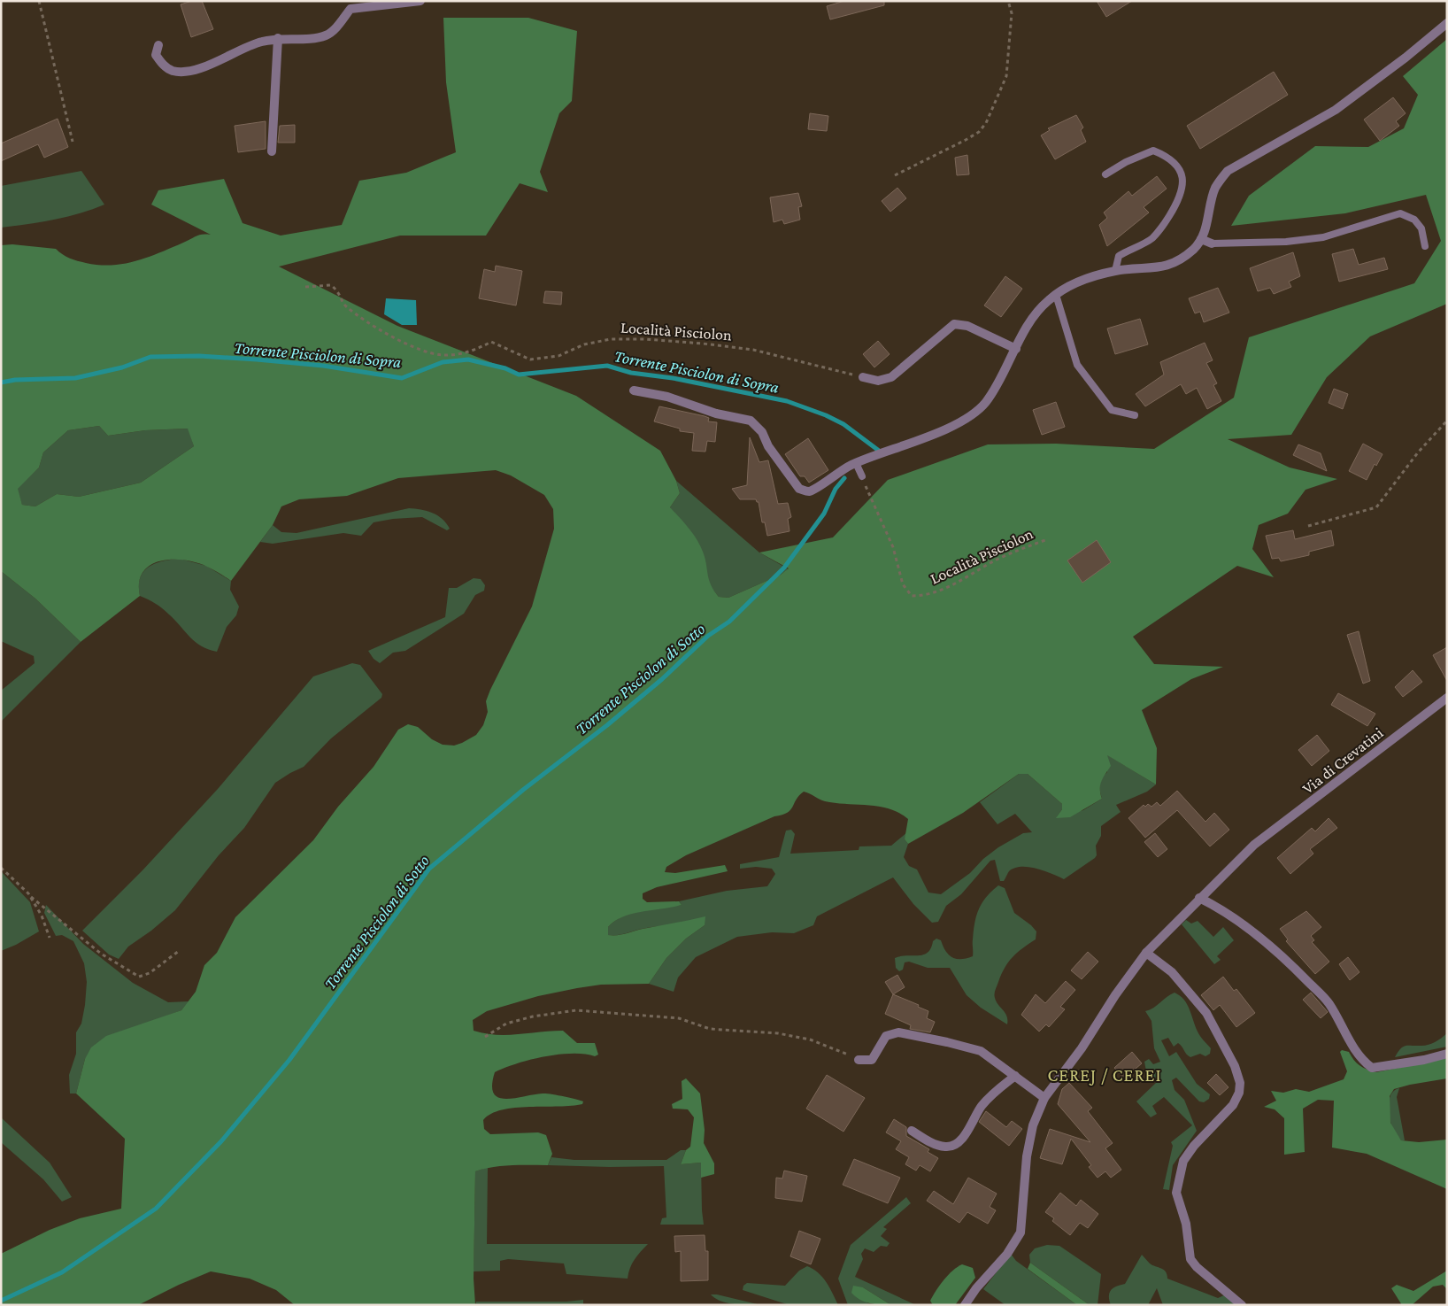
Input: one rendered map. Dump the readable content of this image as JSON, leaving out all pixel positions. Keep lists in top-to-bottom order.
{
  "streets": {
    "street": ["Via di Crevatini"],
    "path": ["Località Pisciolon"]
  },
  "districts": ["CEREJ / CEREI"],
  "water": ["Torrente Pisciolon di Sopra", "Torrente Pisciolon di Sotto"]
}
